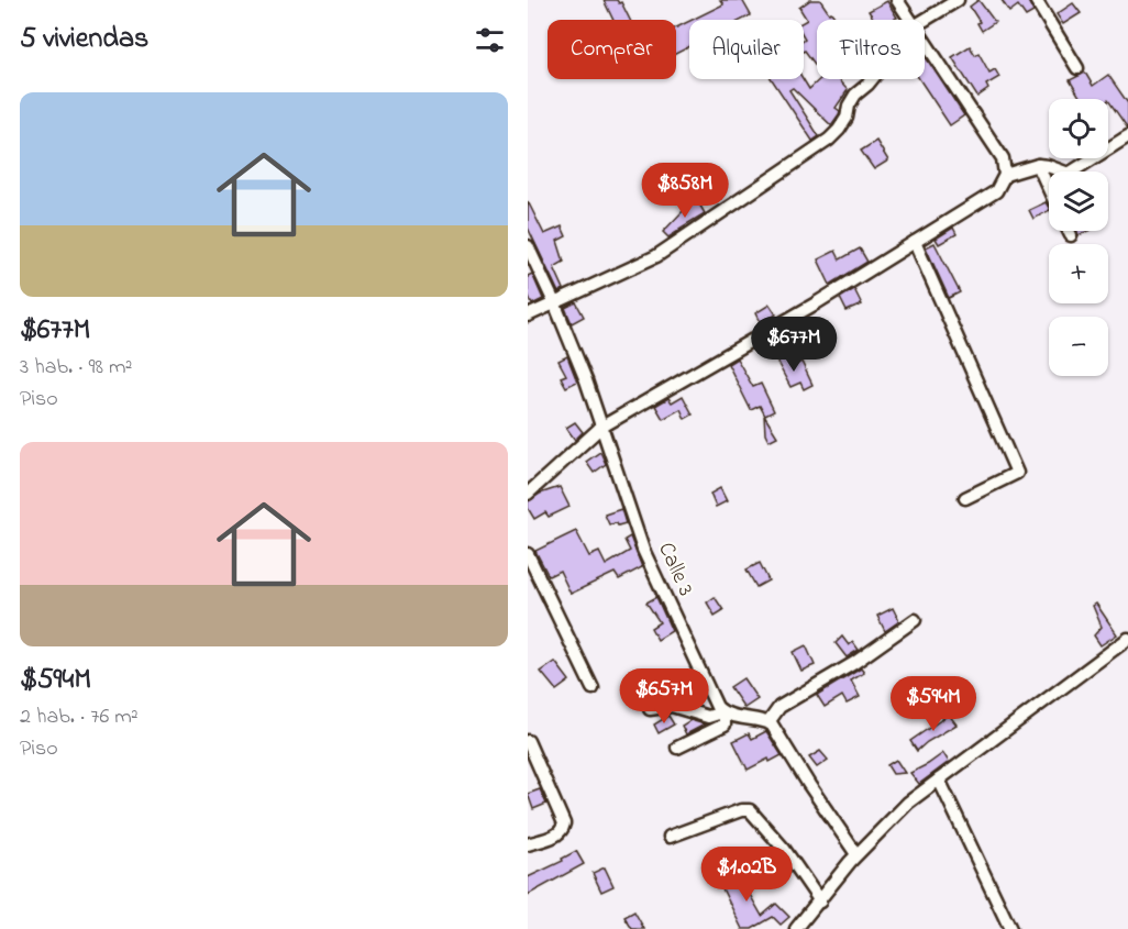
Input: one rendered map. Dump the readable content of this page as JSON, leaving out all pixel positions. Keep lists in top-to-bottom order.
{
  "streets": {
    "street": ["Calle 3"]
  },
  "page": {
    "heading": "5 viviendas",
    "chip": ["Comprar", "Alquilar", "Filtros"],
    "list": [
      {
        "name": "$677M",
        "note": "3 hab. · 98 m² · Piso"
      },
      {
        "name": "$594M",
        "note": "2 hab. · 76 m² · Piso"
      }
    ],
    "map_buttons": ["+", "−"],
    "price": [
      "$858M",
      "$677M",
      "$657M",
      "$594M",
      "$1.02B"
    ]
  }
}
